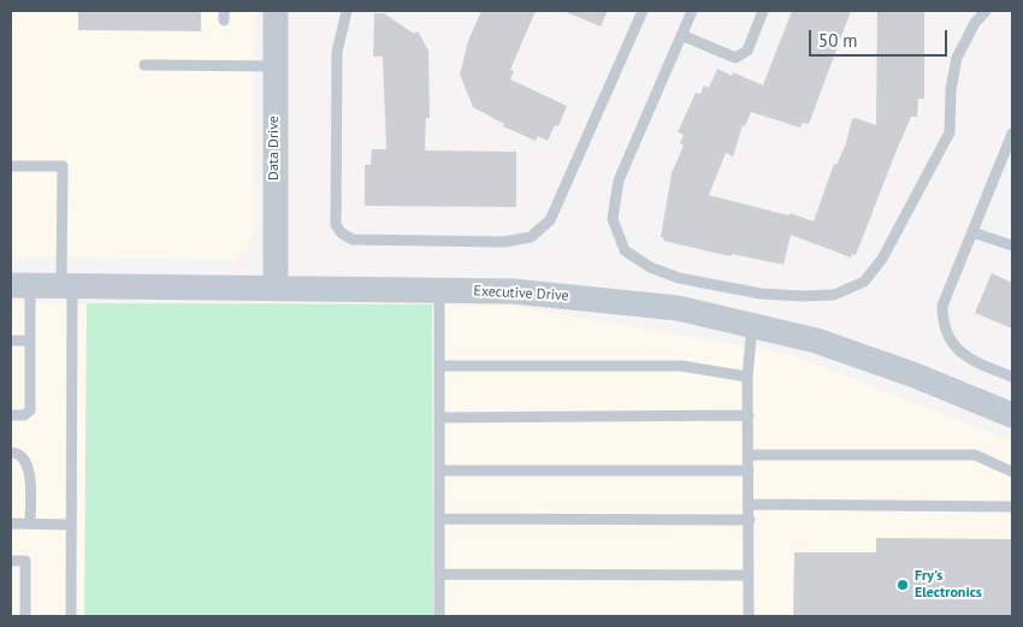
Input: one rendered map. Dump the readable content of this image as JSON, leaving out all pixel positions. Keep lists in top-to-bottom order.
{
  "streets": {
    "street": ["Data Drive", "Executive Drive"]
  },
  "crossings": [
    ["Data Drive", "Executive Drive"]
  ],
  "places": ["Fry's Electronics"],
  "scale_bar": "50 m"
}
